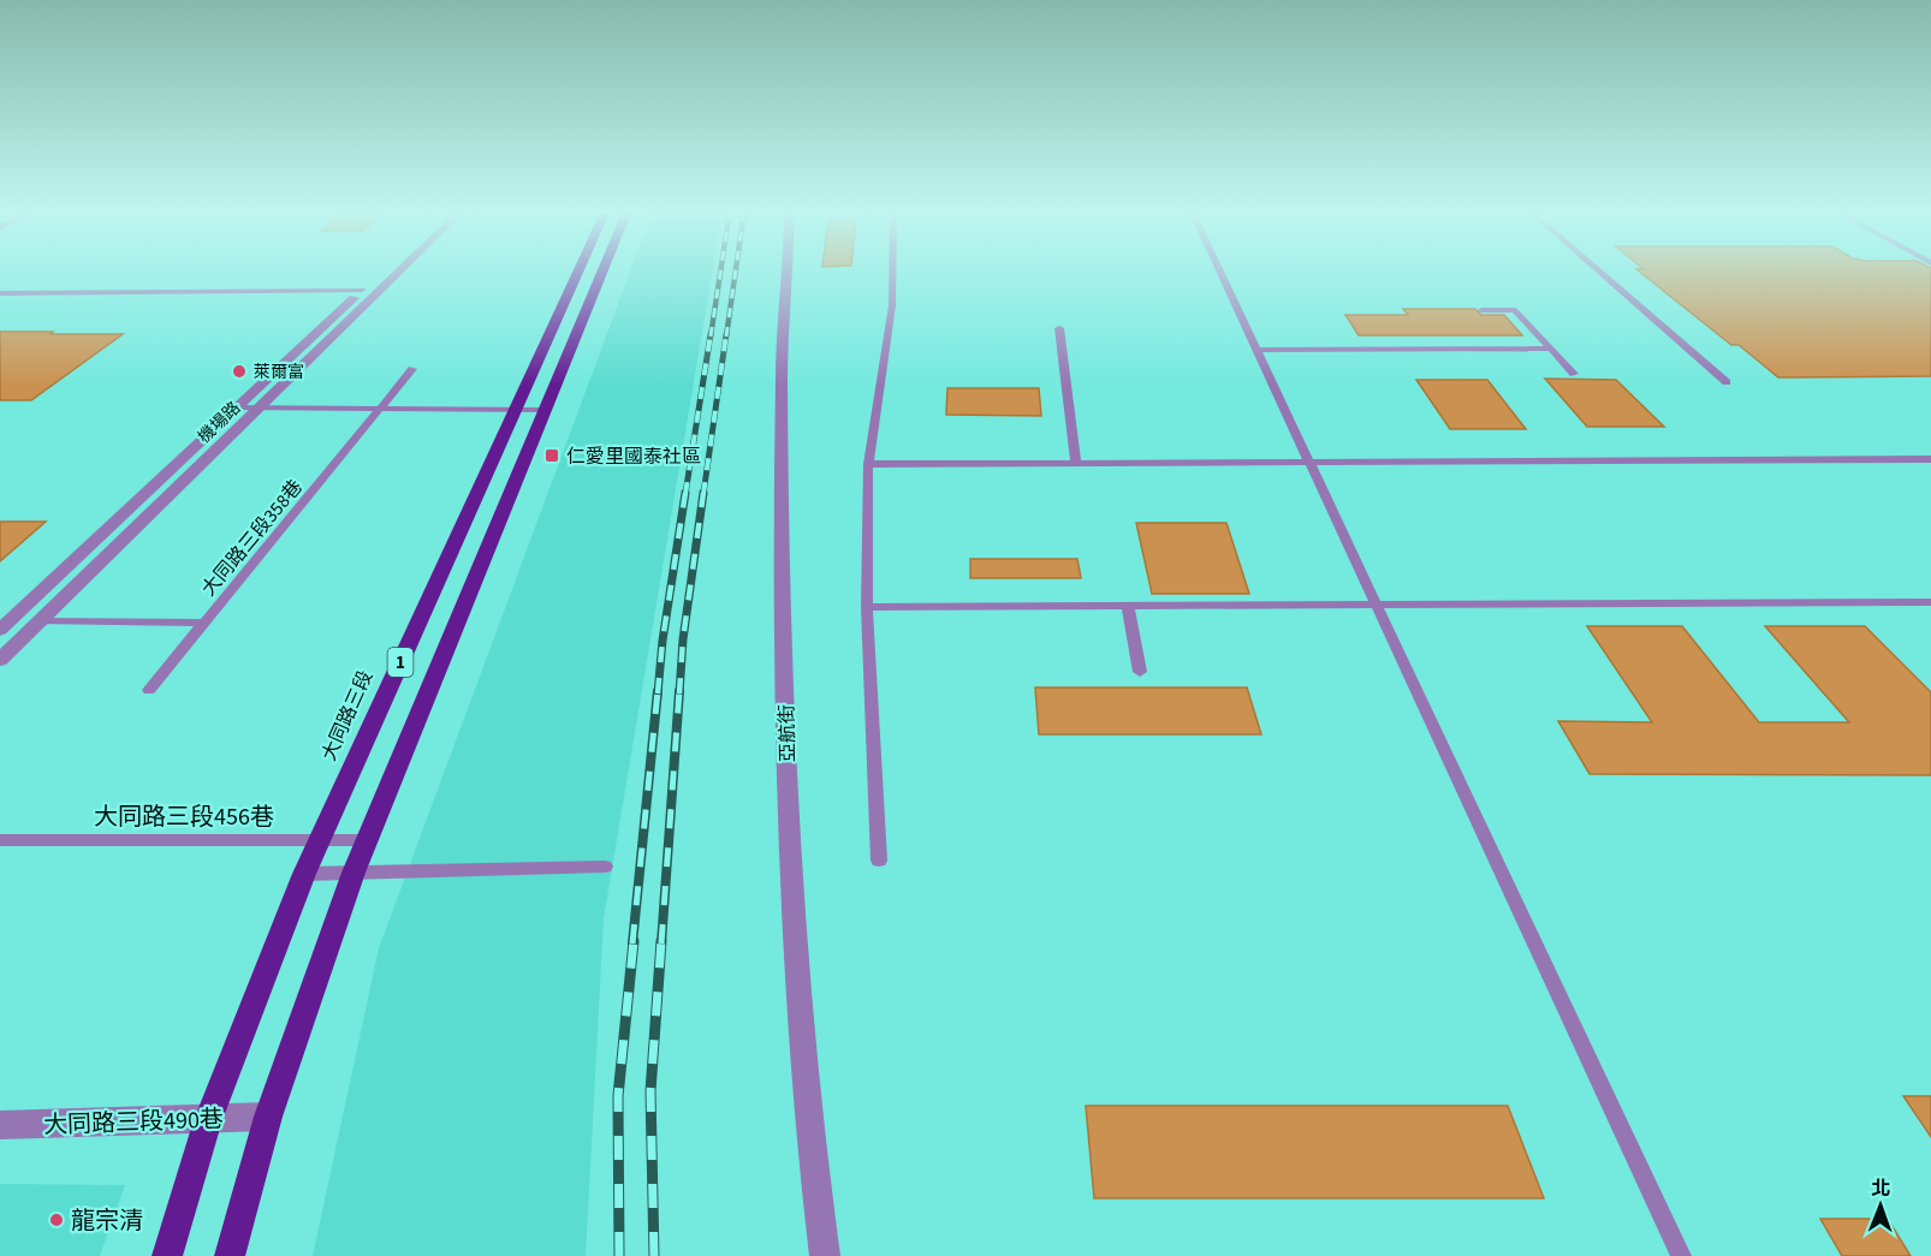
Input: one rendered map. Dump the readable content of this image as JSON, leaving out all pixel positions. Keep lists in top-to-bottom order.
{
  "streets": {
    "main road": ["1", "大同路三段"],
    "street": ["機場路", "亞航街", "大同路三段490巷"],
    "lane": ["大同路三段358巷", "大同路三段456巷"]
  },
  "crossings": [
    ["1", "大同路三段456巷"],
    ["1", "大同路三段490巷"],
    ["大同路三段", "大同路三段456巷"],
    ["大同路三段", "大同路三段490巷"]
  ],
  "places": {
    "other": ["萊爾富", "龍宗清"],
    "transit": ["仁愛里國泰社區"]
  },
  "north": "top"
}
